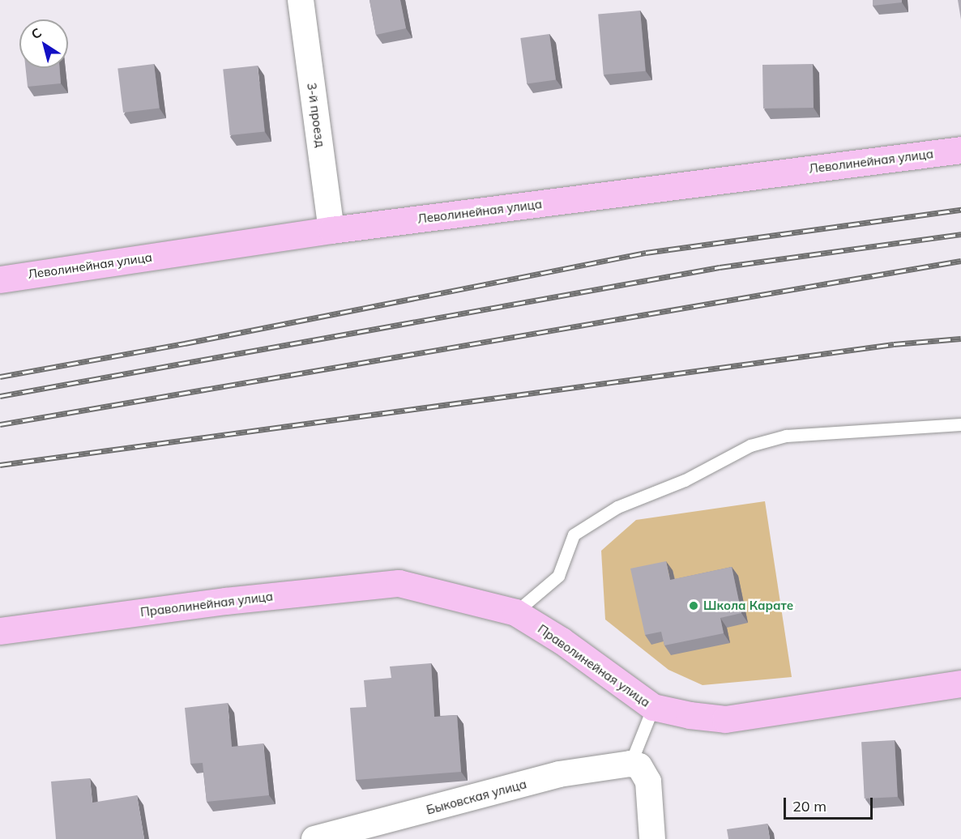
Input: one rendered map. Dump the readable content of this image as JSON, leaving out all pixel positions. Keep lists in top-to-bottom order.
{
  "streets": {
    "main road": ["Леволинейная улица", "Праволинейная улица"],
    "street": ["3-й проезд", "Быковская улица"]
  },
  "crossings": [
    ["3-й проезд", "Леволинейная улица"]
  ],
  "places": ["Школа Карате"],
  "scale_bar": "20 m",
  "north": "top left"
}
